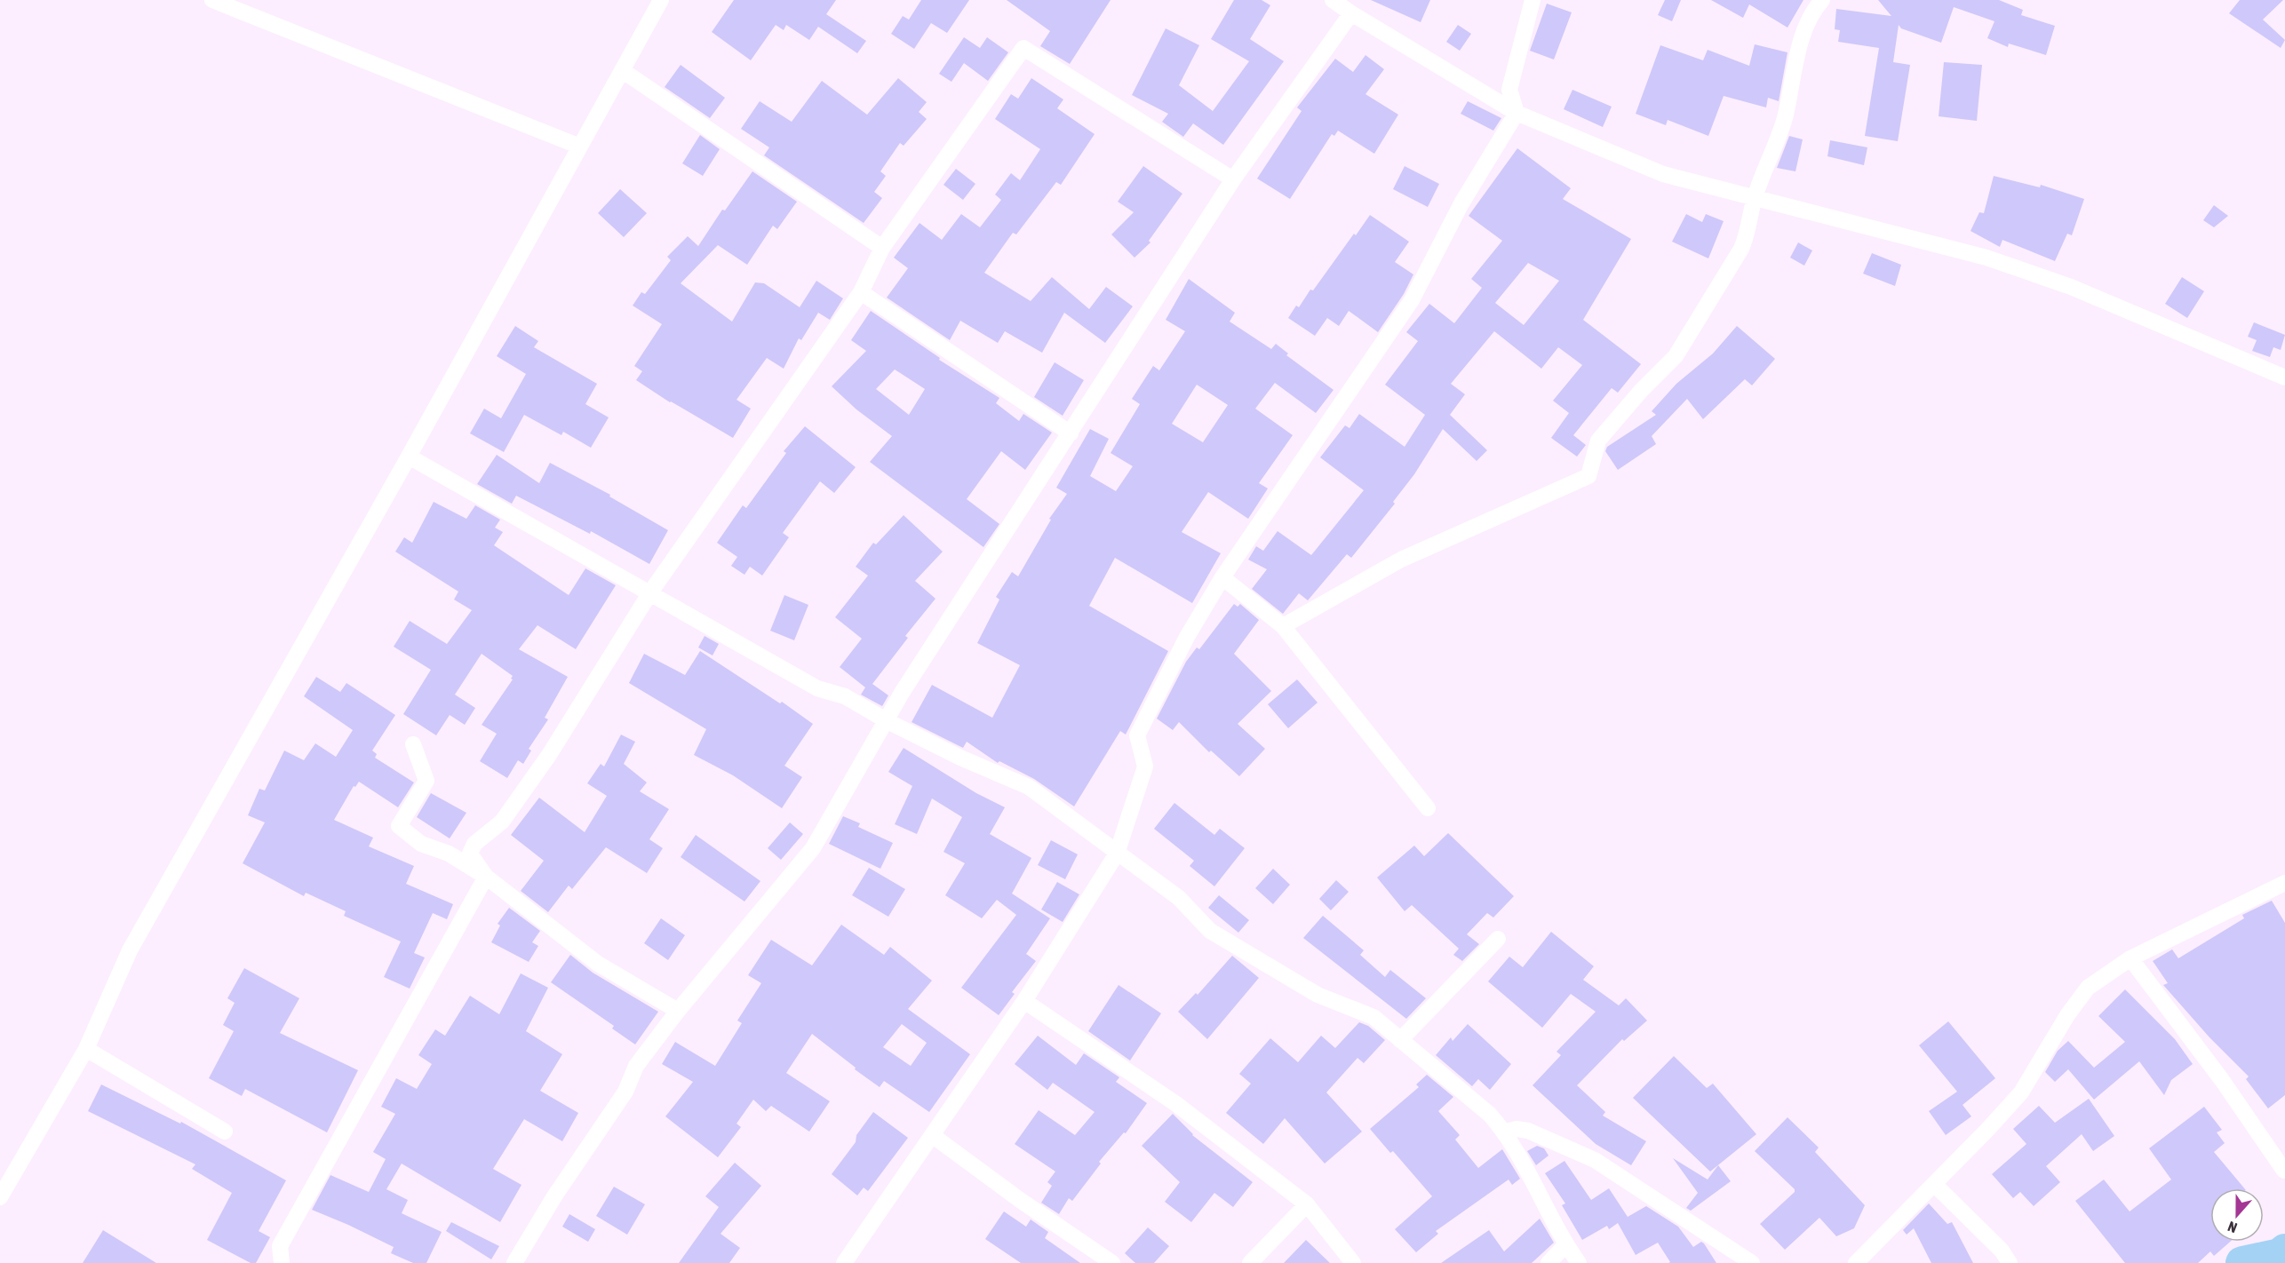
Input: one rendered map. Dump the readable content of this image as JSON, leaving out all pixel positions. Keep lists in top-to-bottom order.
{
  "north": "bottom"
}
